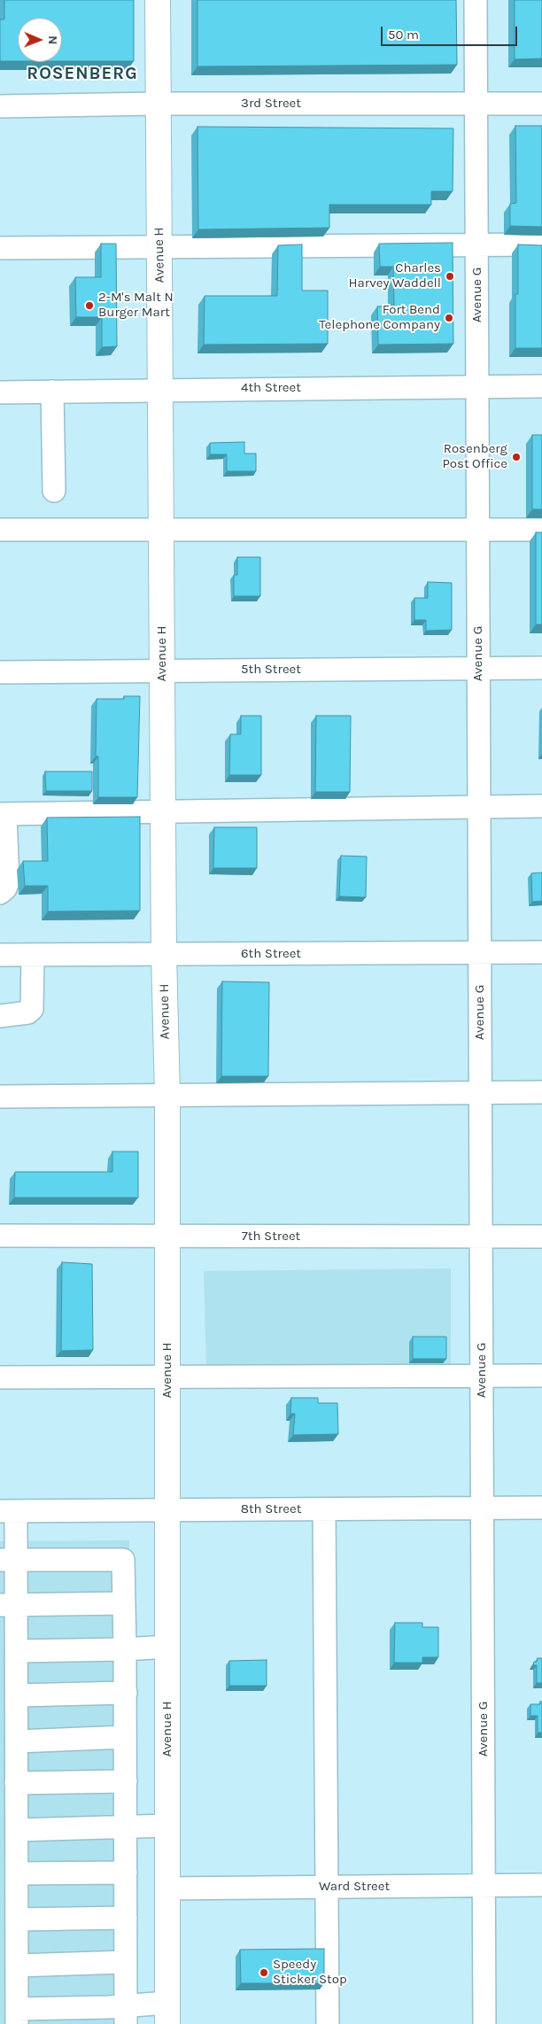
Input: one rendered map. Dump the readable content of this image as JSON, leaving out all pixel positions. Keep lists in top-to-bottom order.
{
  "streets": {
    "main road": ["Avenue H"],
    "street": [
      "3rd Street",
      "Avenue G",
      "4th Street",
      "5th Street",
      "6th Street",
      "7th Street",
      "8th Street",
      "Ward Street"
    ]
  },
  "crossings": [
    ["3rd Street", "Avenue H"],
    ["3rd Street", "Avenue G"],
    ["Avenue H", "4th Street"],
    ["Avenue H", "5th Street"],
    ["Avenue H", "6th Street"],
    ["Avenue H", "7th Street"],
    ["Avenue H", "8th Street"],
    ["Avenue H", "Ward Street"],
    ["Avenue G", "4th Street"],
    ["Avenue G", "5th Street"],
    ["Avenue G", "6th Street"],
    ["Avenue G", "7th Street"],
    ["Avenue G", "8th Street"],
    ["Avenue G", "Ward Street"]
  ],
  "districts": ["ROSENBERG"],
  "places": [
    "Charles Harvey Waddell",
    "2-M's Malt N Burger Mart",
    "Fort Bend Telephone Company",
    "Rosenberg Post Office",
    "Speedy Sticker Stop"
  ],
  "scale_bar": "50 m",
  "north": "right"
}
